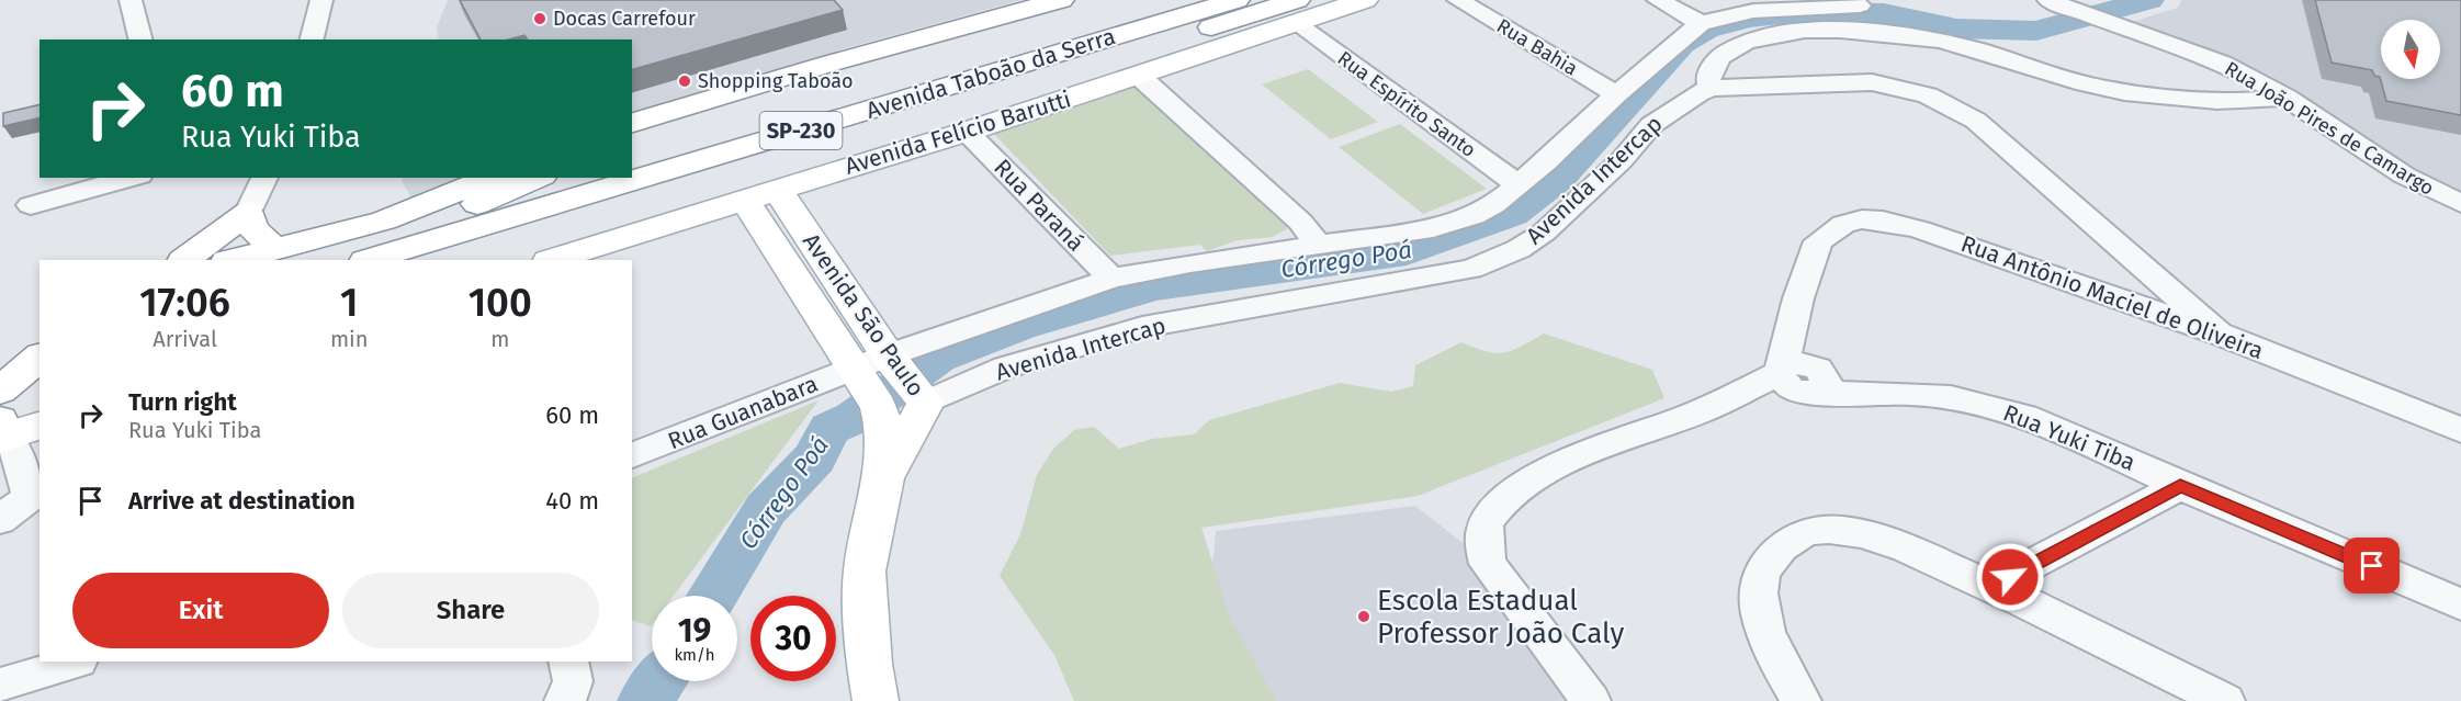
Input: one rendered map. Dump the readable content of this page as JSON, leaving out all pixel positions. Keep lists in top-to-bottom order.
{
  "streets": {
    "main road": [
      "Avenida Taboão da Serra",
      "SP-230",
      "Avenida Felício Barutti",
      "Avenida São Paulo"
    ],
    "street": [
      "Rua Bahia",
      "Rua Espírito Santo",
      "Rua João Pires de Camargo",
      "Avenida Intercap",
      "Rua Paraná",
      "Rua Antônio Maciel de Oliveira",
      "Rua Guanabara",
      "Rua Yuki Tiba"
    ]
  },
  "crossings": [
    ["Rua Bahia", "Avenida Intercap"],
    ["Avenida Taboão da Serra", "Rua Espírito Santo"],
    ["Avenida Taboão da Serra", "Avenida Felício Barutti"],
    ["Rua Espírito Santo", "Avenida Felício Barutti"],
    ["Rua Espírito Santo", "Avenida Intercap"],
    ["Avenida Felício Barutti", "Rua Paraná"],
    ["Avenida Intercap", "Rua Paraná"],
    ["Avenida Intercap", "Avenida São Paulo"],
    ["Avenida Intercap", "Rua Guanabara"],
    ["Rua Antônio Maciel de Oliveira", "Rua Yuki Tiba"],
    ["Avenida São Paulo", "Rua Guanabara"]
  ],
  "water": ["Córrego Poá"],
  "places": ["Docas Carrefour", "Shopping Taboão", "Escola Estadual Professor João Caly"],
  "north": "bottom",
  "page": {
    "turn": ["60 m", "Rua Yuki Tiba"],
    "eta": [
      "17:06",
      "Arrival",
      "1",
      "min",
      "100",
      "m"
    ],
    "list": [
      {
        "name": "Turn right",
        "note": "Rua Yuki Tiba",
        "value": "60 m"
      },
      {
        "name": "Arrive at destination",
        "value": "40 m"
      }
    ],
    "buttons": ["Exit", "Share"],
    "speed": "19 km/h",
    "limit": "30"
  }
}
